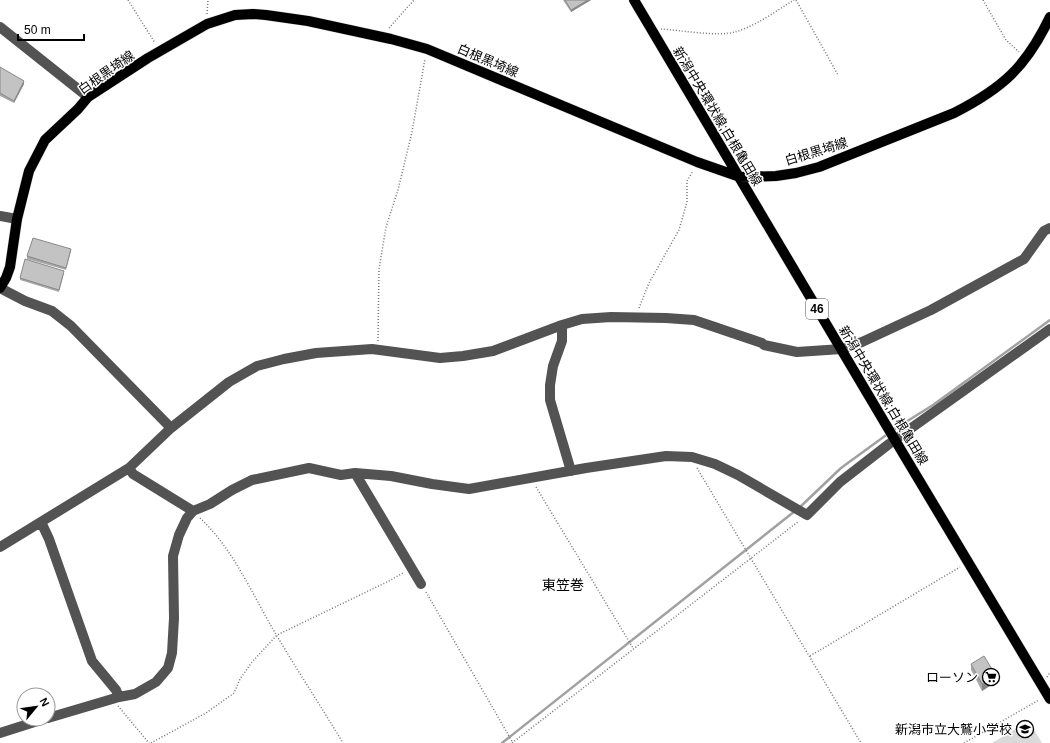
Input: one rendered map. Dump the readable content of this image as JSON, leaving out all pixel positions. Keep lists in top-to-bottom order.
{
  "streets": {
    "main road": ["白根黒埼線", "新潟中央環状線;白根亀田線", "46"]
  },
  "crossings": [
    ["白根黒埼線", "新潟中央環状線;白根亀田線"]
  ],
  "districts": ["東笠巻"],
  "places": {
    "supermarket": ["ローソン"],
    "school or university": ["新潟市立大鷲小学校"]
  },
  "scale_bar": "50 m",
  "north": "top right"
}
